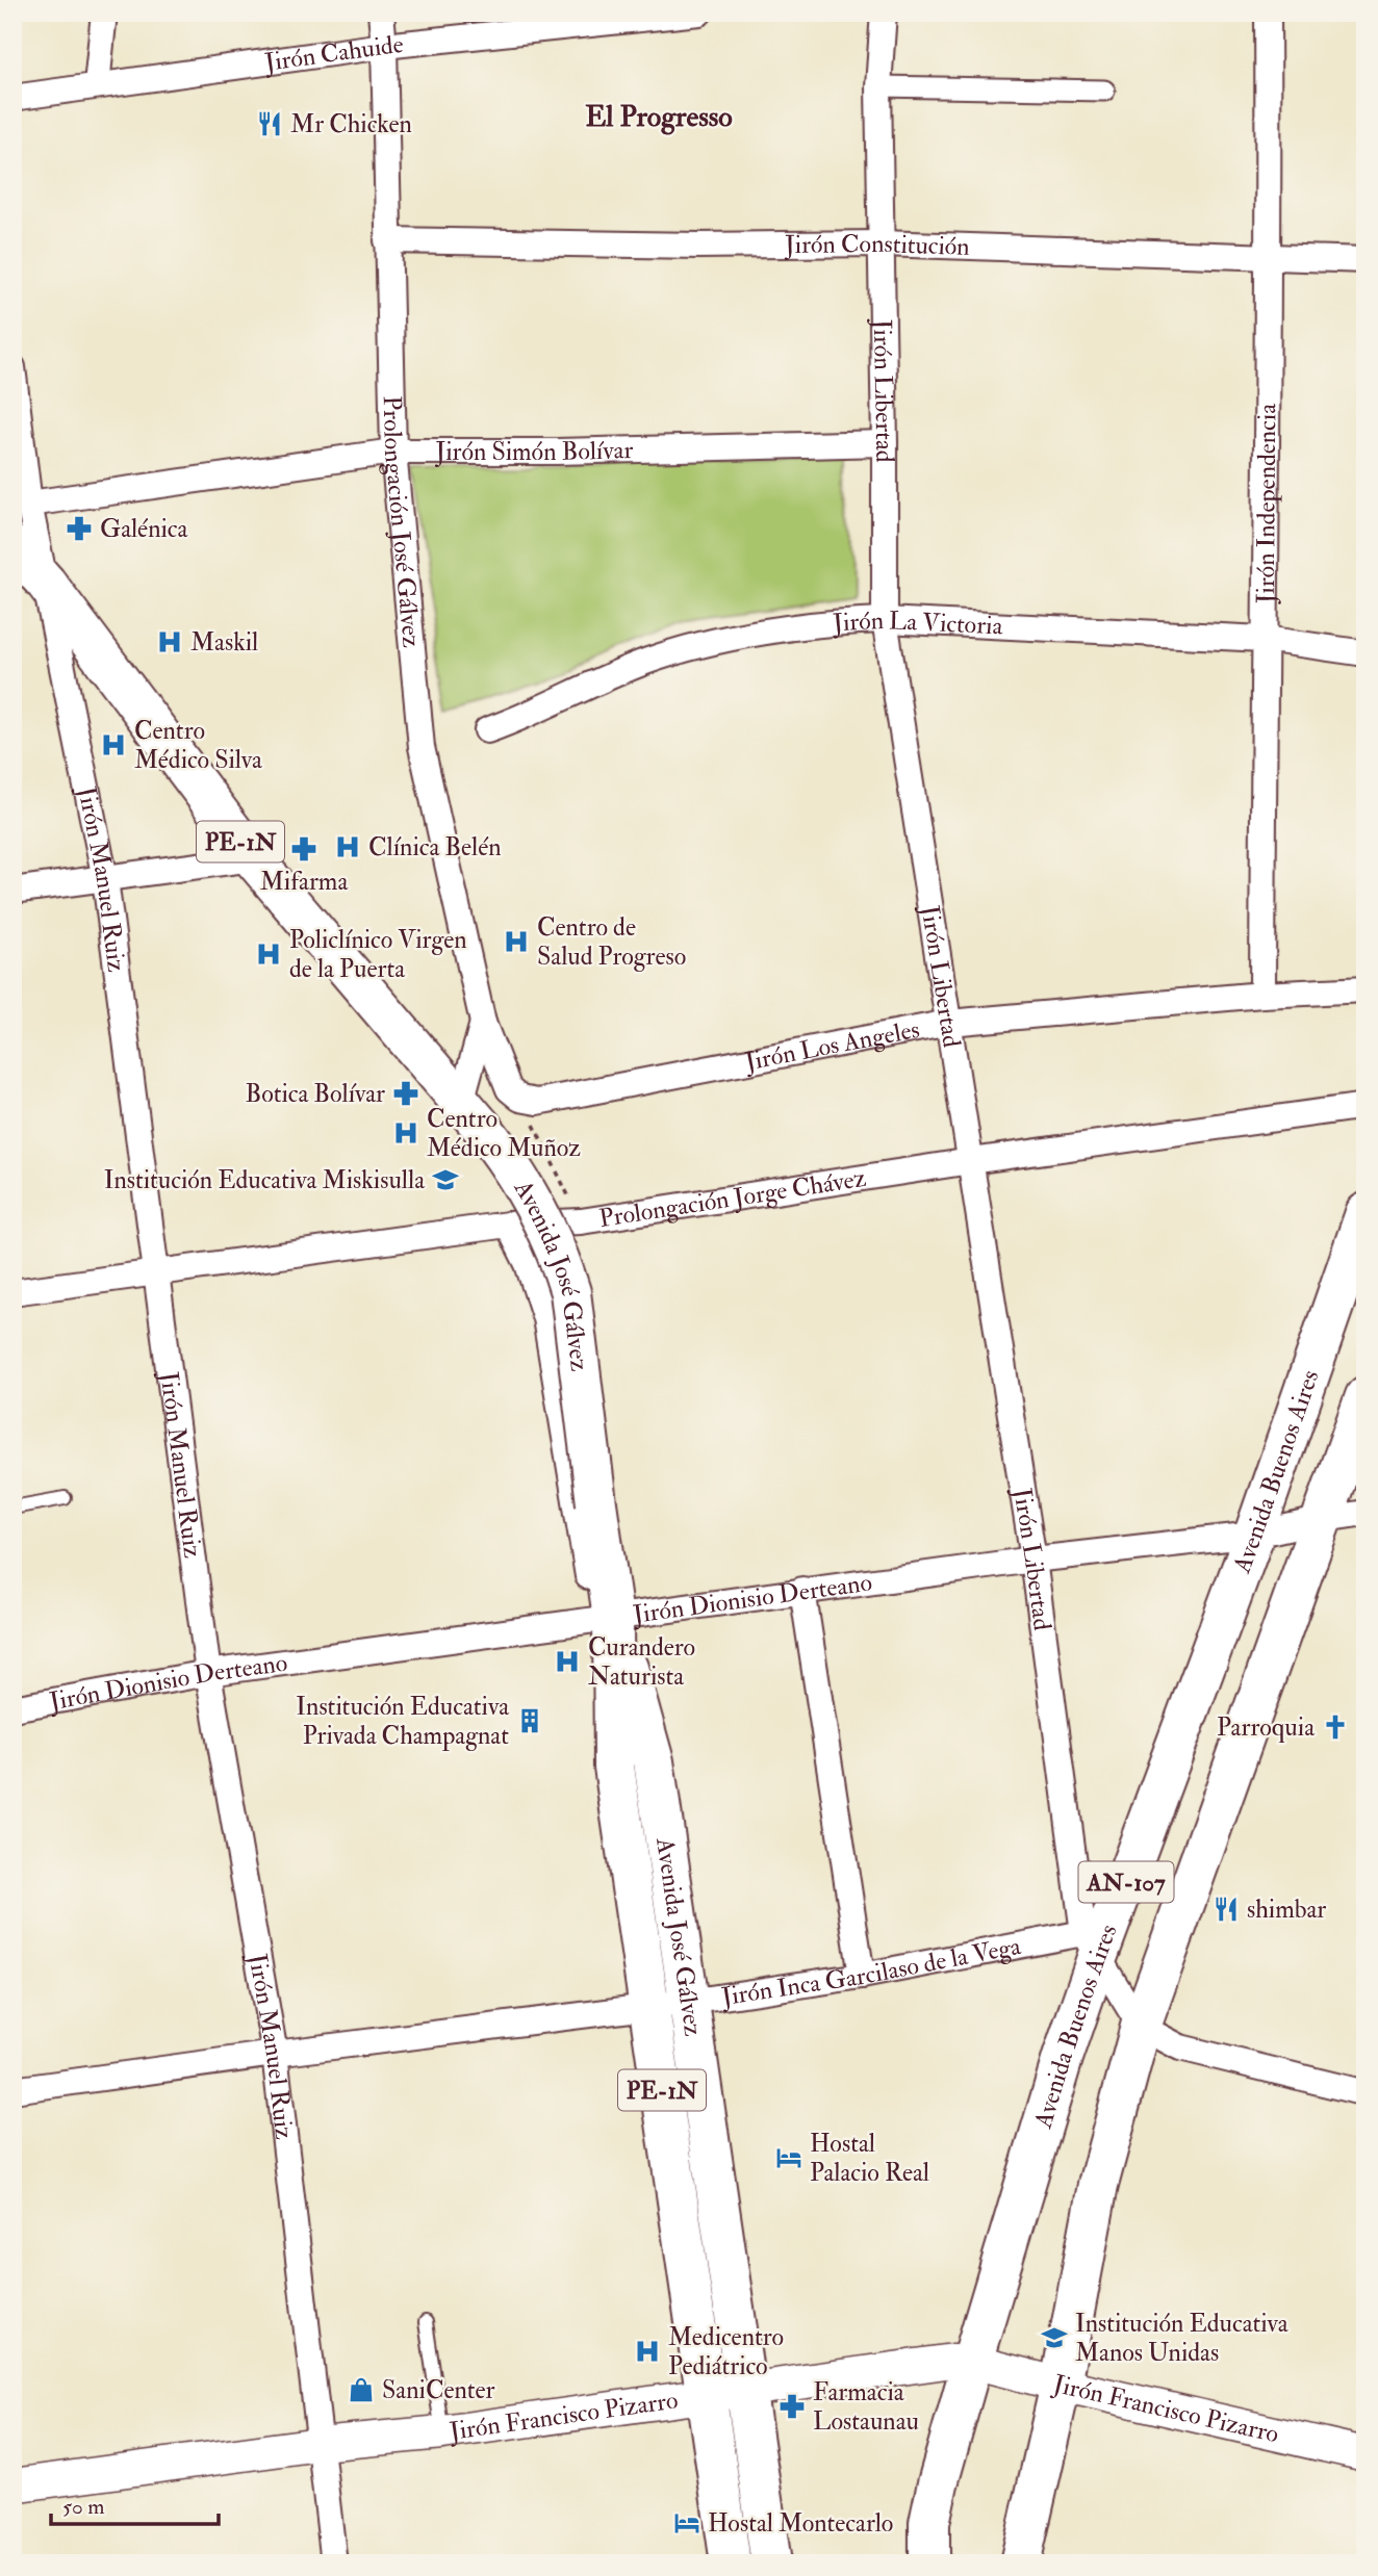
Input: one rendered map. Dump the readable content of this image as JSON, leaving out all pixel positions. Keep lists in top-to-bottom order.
{
  "streets": {
    "main road": [
      "PE-1N",
      "Avenida José Gálvez",
      "Avenida Buenos Aires",
      "AN-107"
    ],
    "street": [
      "Jirón Cahuide",
      "Jirón Constitución",
      "Jirón Libertad",
      "Jirón Simón Bolívar",
      "Jirón Independencia",
      "Prolongación José Gálvez",
      "Jirón La Victoria",
      "Jirón Manuel Ruiz",
      "Jirón Los Angeles",
      "Prolongación Jorge Chávez",
      "Jirón Dionisio Derteano",
      "Jirón Inca Garcilaso de la Vega",
      "Jirón Francisco Pizarro"
    ]
  },
  "crossings": [
    ["Jirón Cahuide", "Prolongación José Gálvez"],
    ["Jirón Constitución", "Jirón Libertad"],
    ["Jirón Constitución", "Jirón Independencia"],
    ["Jirón Constitución", "Prolongación José Gálvez"],
    ["Jirón Libertad", "Jirón Simón Bolívar"],
    ["Jirón Libertad", "Jirón La Victoria"],
    ["Jirón Libertad", "Jirón Los Angeles"],
    ["Jirón Libertad", "Prolongación Jorge Chávez"],
    ["Jirón Libertad", "Avenida Buenos Aires"],
    ["Jirón Libertad", "Jirón Dionisio Derteano"],
    ["Jirón Libertad", "Jirón Inca Garcilaso de la Vega"],
    ["Jirón Simón Bolívar", "Prolongación José Gálvez"],
    ["Jirón Simón Bolívar", "Jirón Manuel Ruiz"],
    ["Jirón Independencia", "Jirón La Victoria"],
    ["Jirón Independencia", "Jirón Los Angeles"],
    ["Prolongación José Gálvez", "Jirón Los Angeles"],
    ["Prolongación José Gálvez", "Avenida José Gálvez"],
    ["Jirón Manuel Ruiz", "Prolongación Jorge Chávez"],
    ["Jirón Manuel Ruiz", "Avenida José Gálvez"],
    ["Jirón Manuel Ruiz", "Jirón Dionisio Derteano"],
    ["Jirón Manuel Ruiz", "Jirón Inca Garcilaso de la Vega"],
    ["Jirón Manuel Ruiz", "Jirón Francisco Pizarro"],
    ["Avenida José Gálvez", "Jirón Dionisio Derteano"],
    ["Avenida José Gálvez", "Jirón Inca Garcilaso de la Vega"],
    ["Avenida José Gálvez", "Jirón Francisco Pizarro"],
    ["Avenida Buenos Aires", "Jirón Dionisio Derteano"],
    ["Avenida Buenos Aires", "Jirón Inca Garcilaso de la Vega"],
    ["Avenida Buenos Aires", "Jirón Francisco Pizarro"],
    ["Jirón Dionisio Derteano", "AN-107"],
    ["AN-107", "Jirón Francisco Pizarro"]
  ],
  "districts": ["El Progresso"],
  "places": {
    "restaurant": ["Mr Chicken", "shimbar"],
    "pharmacy": [
      "Galénica",
      "Mifarma",
      "Botica Bolívar",
      "Farmacia Lostaunau"
    ],
    "hospital": [
      "Maskil",
      "Centro Médico Silva",
      "Clínica Belén",
      "Centro de Salud Progreso",
      "Policlínico Virgen de la Puerta",
      "Centro Médico Muñoz",
      "Curandero Naturista",
      "Medicentro Pediátrico"
    ],
    "school or university": ["Institución Educativa Miskisulla", "Institución Educativa Manos Unidas"],
    "building": ["Institución Educativa Privada Champagnat"],
    "church": ["Parroquia"],
    "hotel": ["Hostal Palacio Real", "Hostal Montecarlo"],
    "shop": ["SaniCenter"]
  },
  "scale_bar": "50 m"
}
